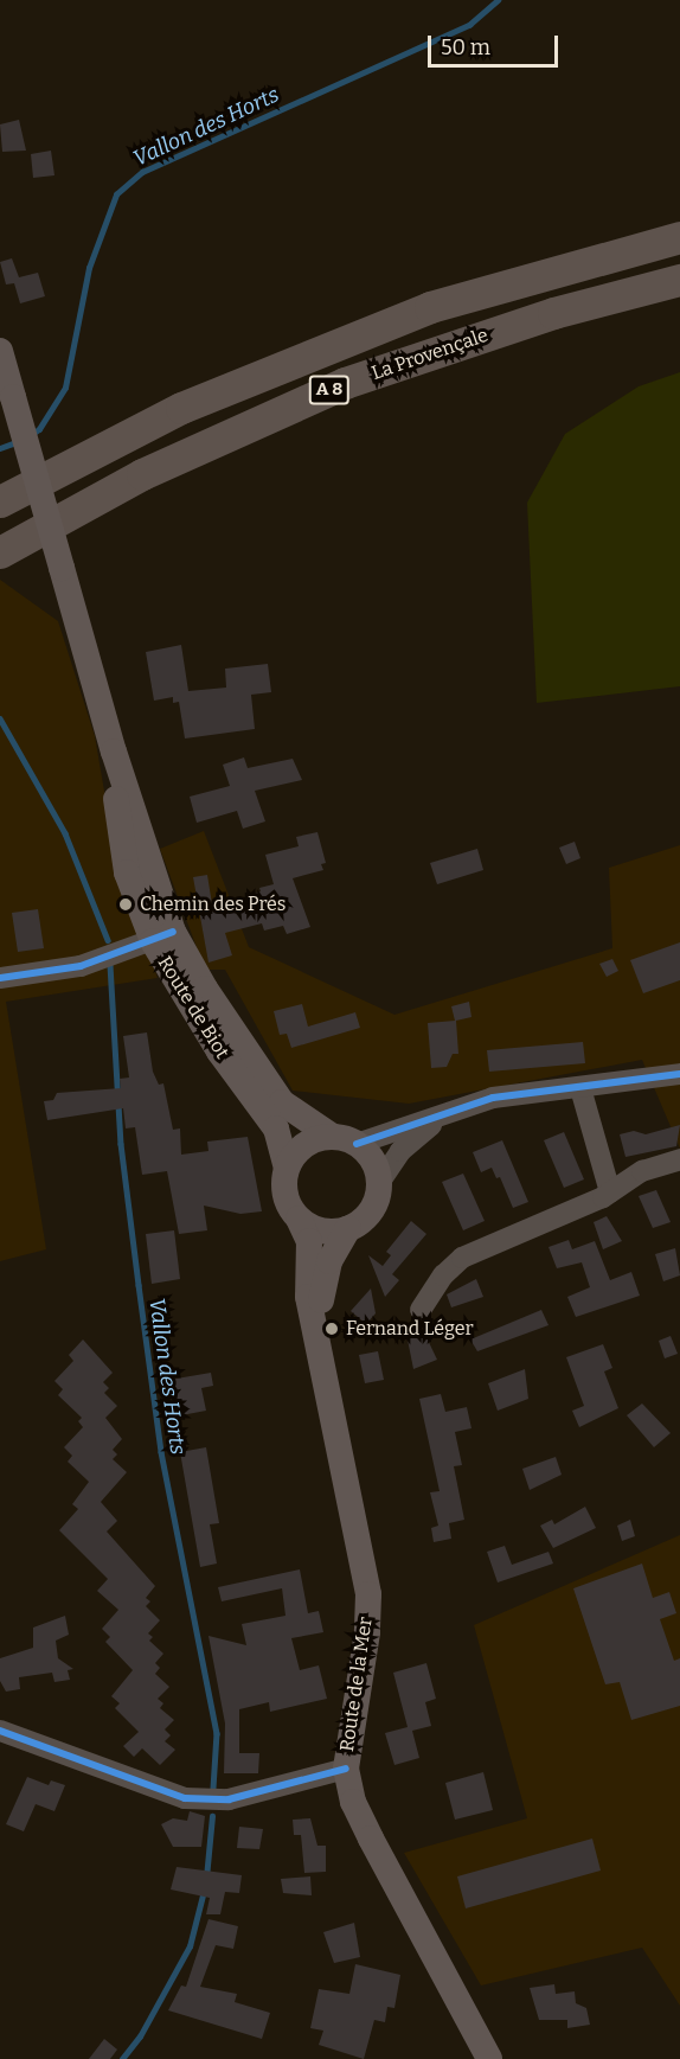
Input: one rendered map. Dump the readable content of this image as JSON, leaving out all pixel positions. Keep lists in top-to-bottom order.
{
  "streets": {
    "highway": ["La Provençale", "A 8"],
    "main road": ["Route de Biot", "Route de la Mer"]
  },
  "crossings": [
    ["Route de Biot", "Route de la Mer"]
  ],
  "water": ["Vallon des Horts"],
  "places": ["Chemin des Prés", "Fernand Léger"],
  "scale_bar": "50 m"
}
